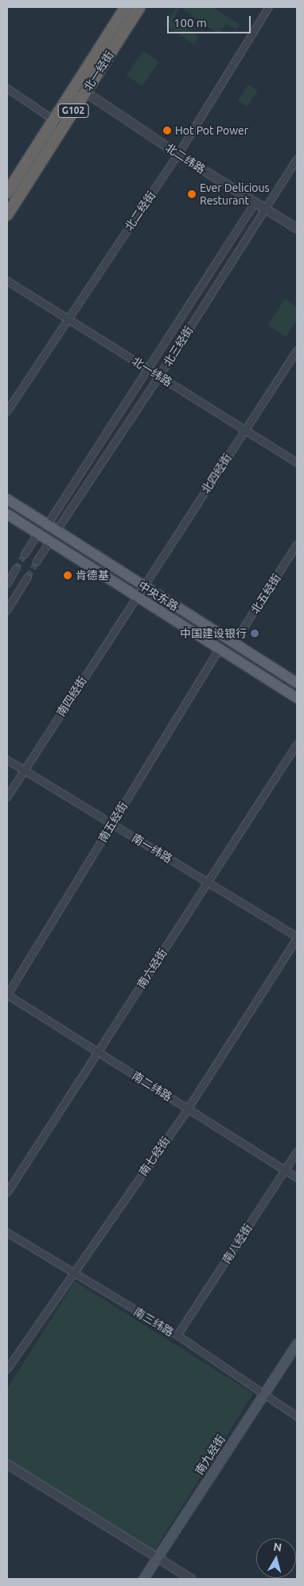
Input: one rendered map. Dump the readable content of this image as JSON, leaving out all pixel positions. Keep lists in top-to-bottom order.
{
  "streets": {
    "highway": ["北一经街", "G102"],
    "main road": ["中央东路", "南九经街"],
    "street": [
      "北二纬路",
      "北二经街",
      "北三经街",
      "北一纬路",
      "北四经街",
      "北五经街",
      "南四经街",
      "南五经街",
      "南一纬路",
      "南六经街",
      "南二纬路",
      "南七经街",
      "南八经街",
      "南三纬路"
    ]
  },
  "crossings": [
    ["北一经街", "北二纬路"],
    ["北二纬路", "北二经街"],
    ["北二纬路", "北三经街"],
    ["北二经街", "北一纬路"],
    ["北三经街", "北一纬路"],
    ["北三经街", "中央东路"],
    ["北一纬路", "北四经街"],
    ["北四经街", "中央东路"],
    ["北四经街", "南四经街"],
    ["北五经街", "中央东路"],
    ["中央东路", "南四经街"],
    ["中央东路", "南五经街"],
    ["南四经街", "南一纬路"],
    ["南五经街", "南一纬路"],
    ["南五经街", "南二纬路"],
    ["南一纬路", "南六经街"],
    ["南一纬路", "南七经街"],
    ["南六经街", "南二纬路"],
    ["南二纬路", "南七经街"],
    ["南二纬路", "南八经街"],
    ["南七经街", "南三纬路"],
    ["南八经街", "南三纬路"],
    ["南三纬路", "南九经街"]
  ],
  "places": [
    "Hot Pot Power",
    "Ever Delicious Resturant",
    "肯德基",
    "中国建设银行"
  ],
  "scale_bar": "100 m",
  "north": "top"
}
